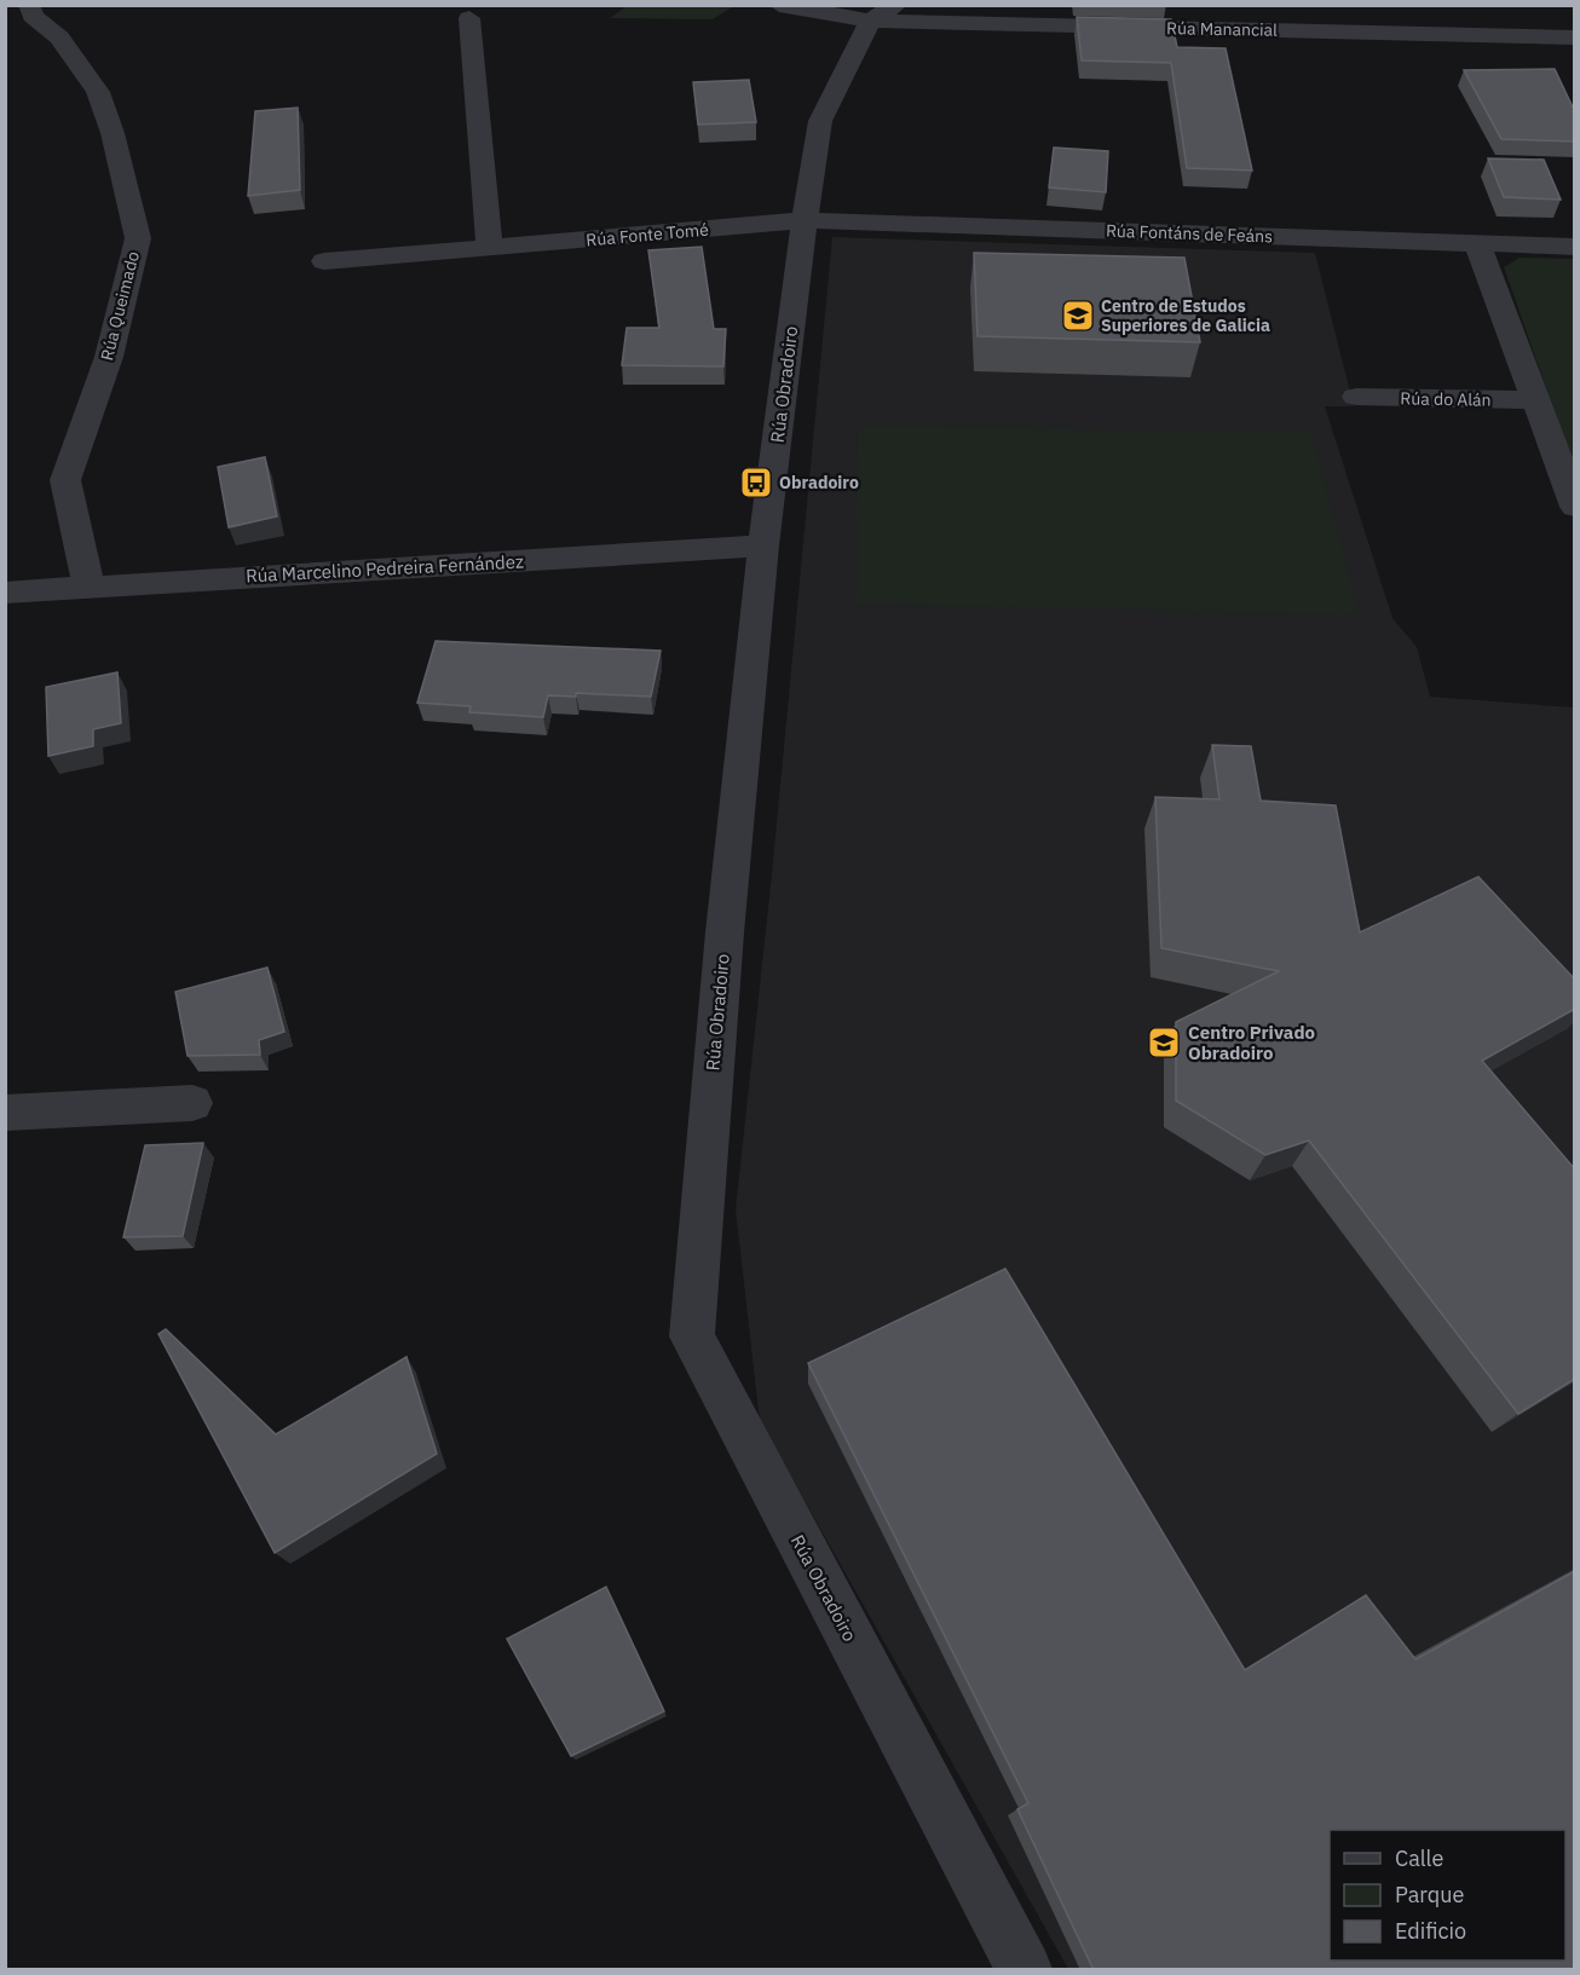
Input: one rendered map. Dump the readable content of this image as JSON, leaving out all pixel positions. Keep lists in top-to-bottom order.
{
  "streets": {
    "street": [
      "Rúa Manancial",
      "Rúa Fontáns de Feáns",
      "Rúa Fonte Tomé",
      "Rúa Queimado",
      "Rúa Obradoiro",
      "Rúa do Alán",
      "Rúa Marcelino Pedreira Fernández"
    ]
  },
  "crossings": [
    ["Rúa Manancial", "Rúa Obradoiro"],
    ["Rúa Fontáns de Feáns", "Rúa Fonte Tomé"],
    ["Rúa Fontáns de Feáns", "Rúa Obradoiro"],
    ["Rúa Fonte Tomé", "Rúa Obradoiro"],
    ["Rúa Queimado", "Rúa Marcelino Pedreira Fernández"],
    ["Rúa Obradoiro", "Rúa Marcelino Pedreira Fernández"]
  ],
  "places": {
    "school or university": ["Centro de Estudos Superiores de Galicia", "Centro Privado Obradoiro"],
    "bus stop": ["Obradoiro"]
  },
  "legend": ["Calle", "Parque", "Edificio"]
}
